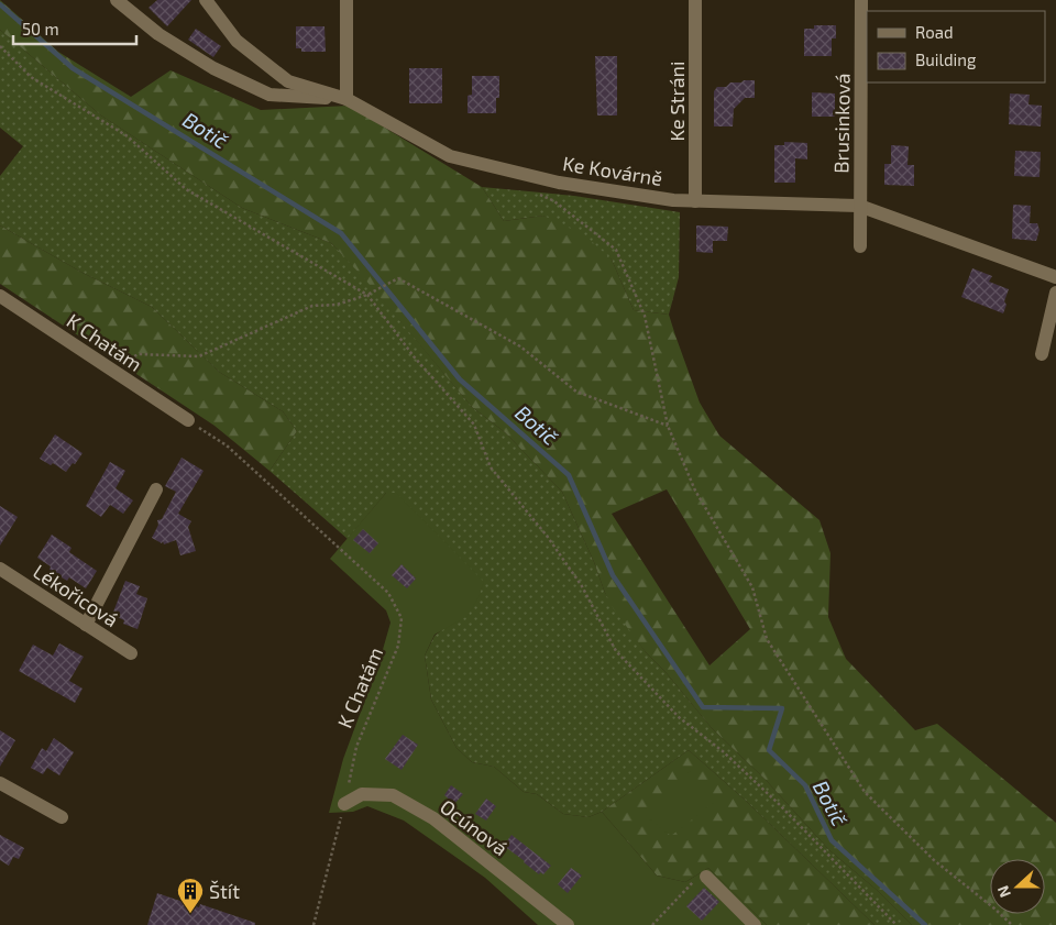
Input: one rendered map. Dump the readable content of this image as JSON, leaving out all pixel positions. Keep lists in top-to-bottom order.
{
  "streets": {
    "street": [
      "Ke Stráni",
      "Brusinková",
      "Ke Kovárně",
      "K Chatám",
      "Lékořicová",
      "Ocúnová"
    ]
  },
  "crossings": [
    ["Ke Stráni", "Ke Kovárně"],
    ["Brusinková", "Ke Kovárně"],
    ["K Chatám", "Ocúnová"]
  ],
  "water": ["Botič"],
  "places": {
    "building": ["Štít"]
  },
  "legend": ["Road", "Building"],
  "scale_bar": "50 m",
  "north": "left"
}
